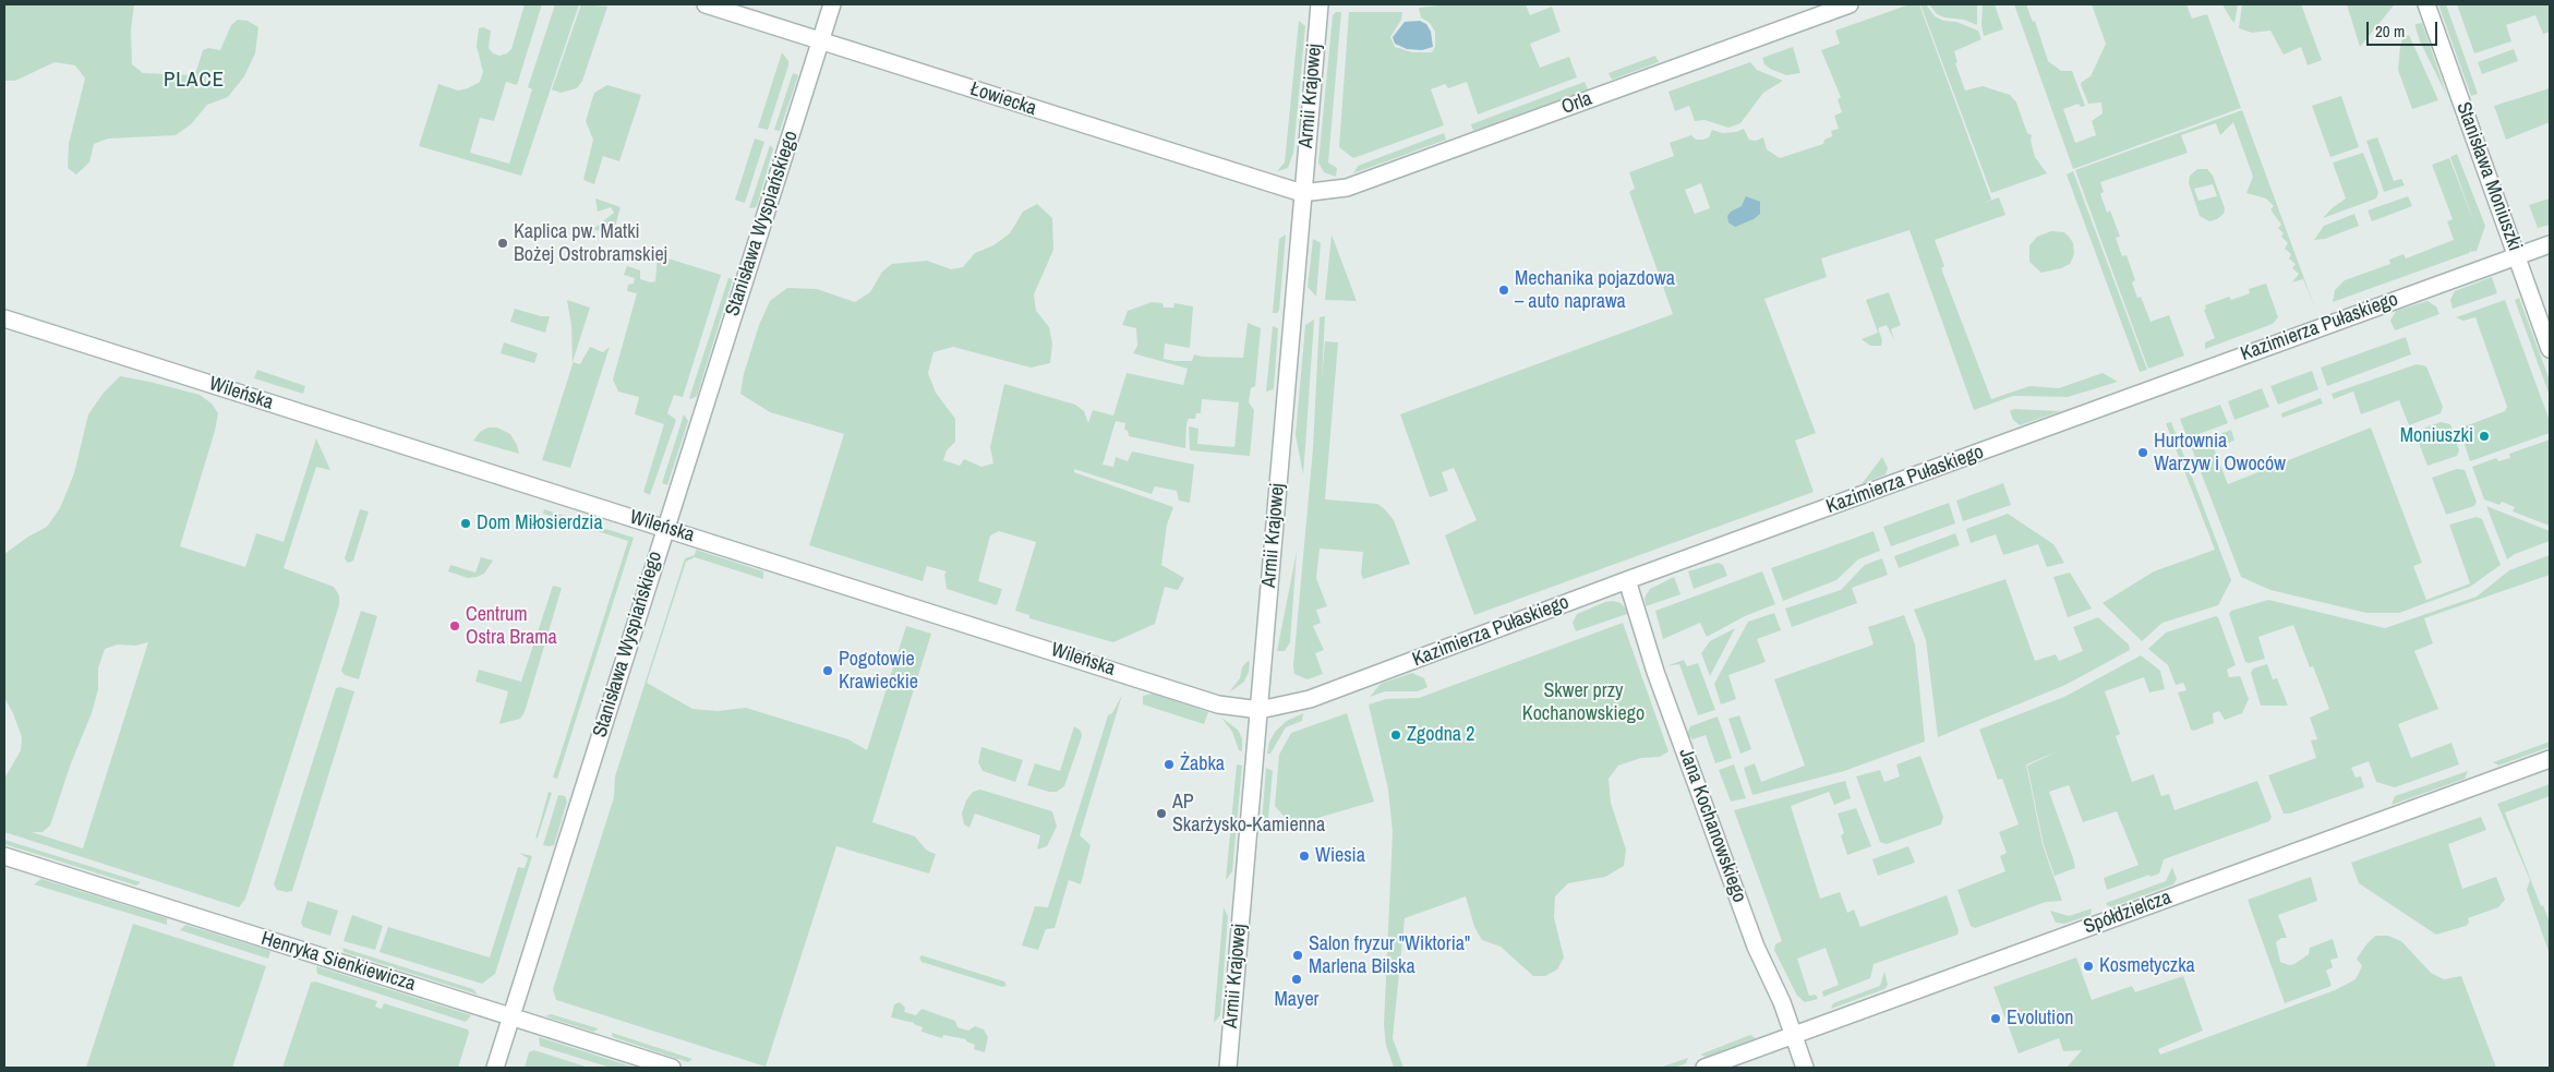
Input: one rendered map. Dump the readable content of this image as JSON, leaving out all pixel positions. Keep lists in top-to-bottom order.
{
  "streets": {
    "street": [
      "Armii Krajowej",
      "Łowiecka",
      "Orla",
      "Stanisława Moniuszki",
      "Stanisława Wyspiańskiego",
      "Kazimierza Pułaskiego",
      "Wileńska",
      "Jana Kochanowskiego",
      "Spółdzielcza",
      "Henryka Sienkiewicza"
    ]
  },
  "crossings": [
    ["Armii Krajowej", "Łowiecka"],
    ["Armii Krajowej", "Orla"],
    ["Armii Krajowej", "Kazimierza Pułaskiego"],
    ["Armii Krajowej", "Wileńska"],
    ["Łowiecka", "Orla"],
    ["Łowiecka", "Stanisława Wyspiańskiego"],
    ["Stanisława Moniuszki", "Kazimierza Pułaskiego"],
    ["Stanisława Wyspiańskiego", "Wileńska"],
    ["Stanisława Wyspiańskiego", "Henryka Sienkiewicza"],
    ["Kazimierza Pułaskiego", "Wileńska"],
    ["Kazimierza Pułaskiego", "Jana Kochanowskiego"],
    ["Jana Kochanowskiego", "Spółdzielcza"]
  ],
  "districts": ["PLACE"],
  "parks": ["Skwer przy Kochanowskiego"],
  "places": [
    "Kaplica pw. Matki Bożej Ostrobramskiej",
    "Mechanika pojazdowa – auto naprawa",
    "Moniuszki",
    "Hurtownia Warzyw i Owoców",
    "Dom Miłosierdzia",
    "Centrum Ostra Brama",
    "Pogotowie Krawieckie",
    "Zgodna 2",
    "Żabka",
    "AP Skarżysko-Kamienna",
    "Wiesia",
    "Salon fryzur \"Wiktoria\" Marlena Bilska",
    "Kosmetyczka",
    "Mayer",
    "Evolution"
  ],
  "scale_bar": "20 m"
}
